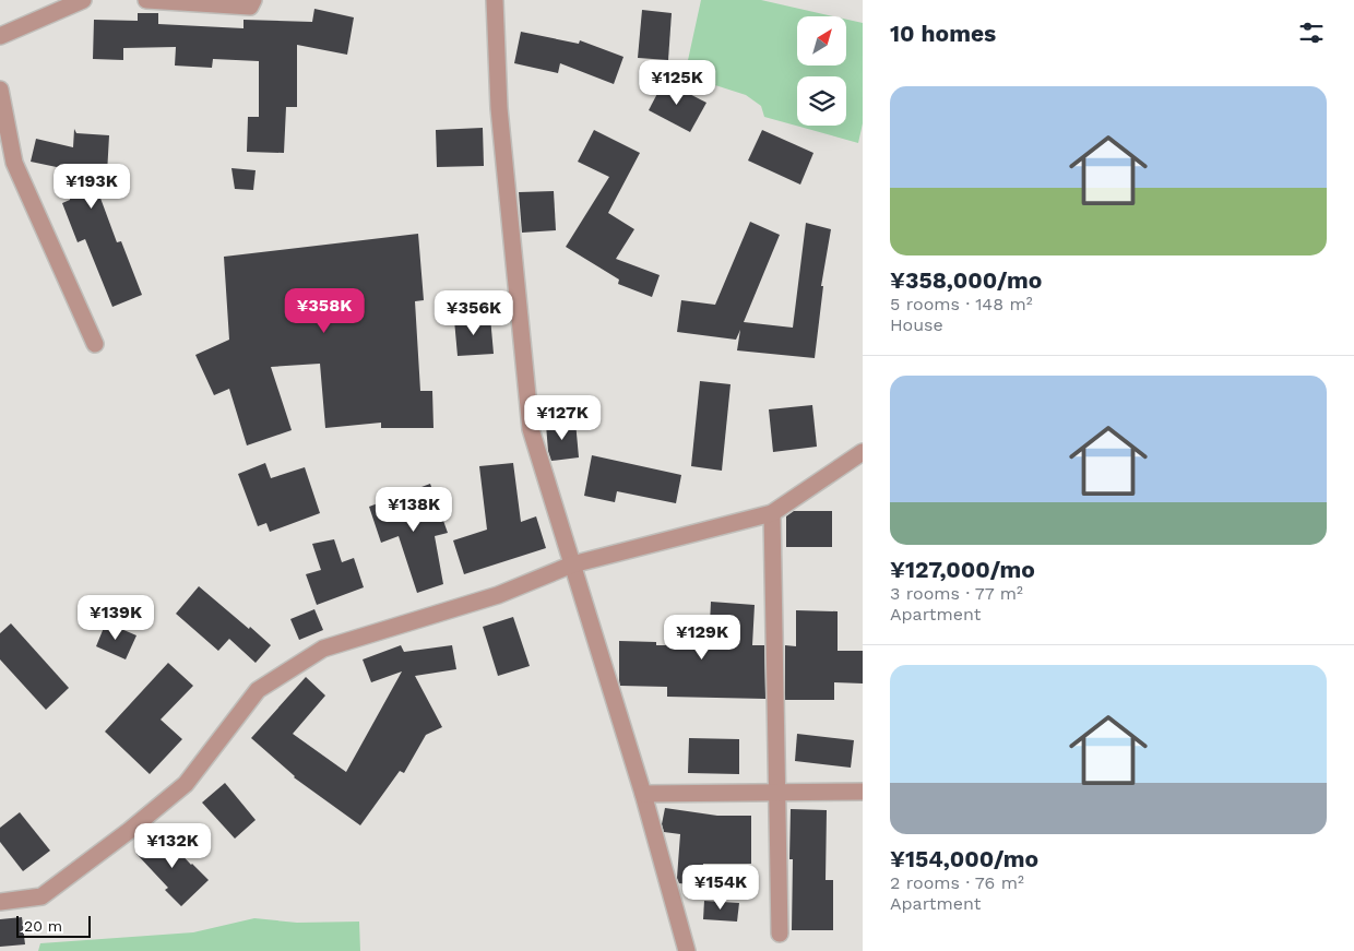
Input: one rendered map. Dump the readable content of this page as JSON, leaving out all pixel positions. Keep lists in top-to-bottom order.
{
  "scale_bar": "20 m",
  "north": "top right",
  "page": {
    "heading": "10 homes",
    "price": [
      "¥125K",
      "¥193K",
      "¥358K",
      "¥356K",
      "¥127K",
      "¥138K",
      "¥139K",
      "¥129K",
      "¥132K",
      "¥154K"
    ],
    "list": [
      {
        "name": "¥358,000/mo",
        "note": "5 rooms · 148 m² · House"
      },
      {
        "name": "¥127,000/mo",
        "note": "3 rooms · 77 m² · Apartment"
      },
      {
        "name": "¥154,000/mo",
        "note": "2 rooms · 76 m² · Apartment"
      }
    ],
    "scale": "20 m"
  }
}
